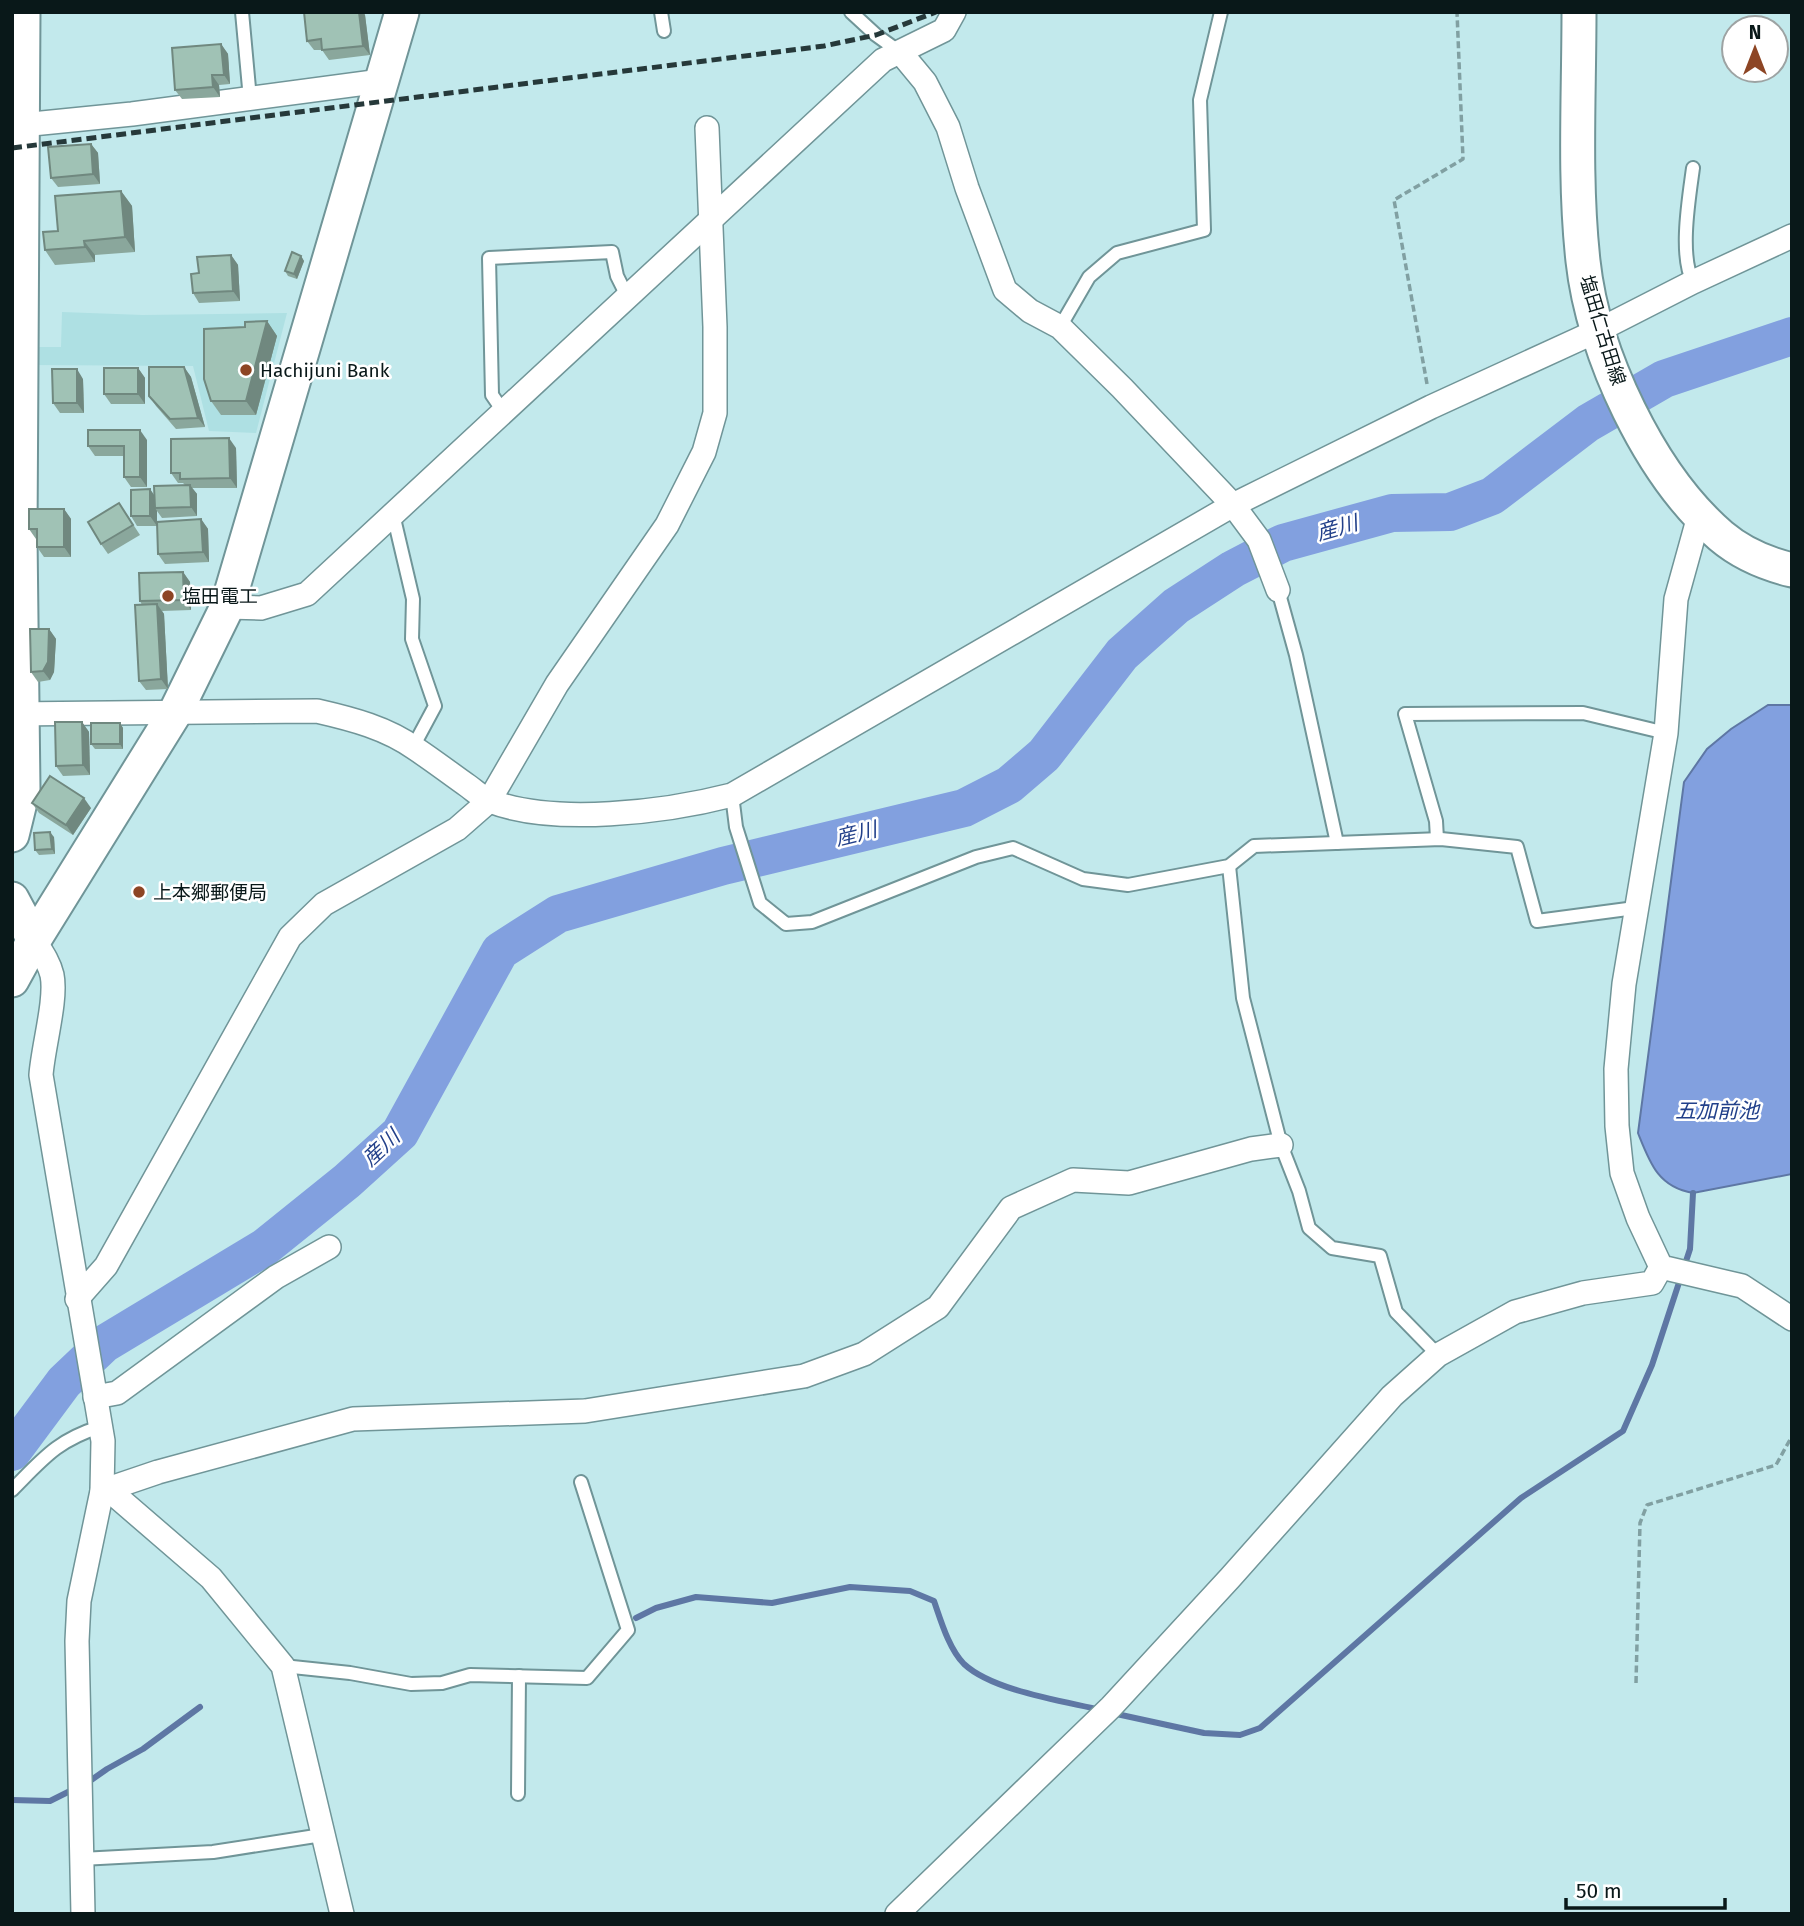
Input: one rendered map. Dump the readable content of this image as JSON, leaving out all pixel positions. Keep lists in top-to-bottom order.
{
  "streets": {
    "street": ["塩田仁古田線"]
  },
  "water": ["産川", "五加前池"],
  "places": ["Hachijuni Bank", "塩田電工", "上本郷郵便局"],
  "scale_bar": "50 m",
  "north": "top"
}
